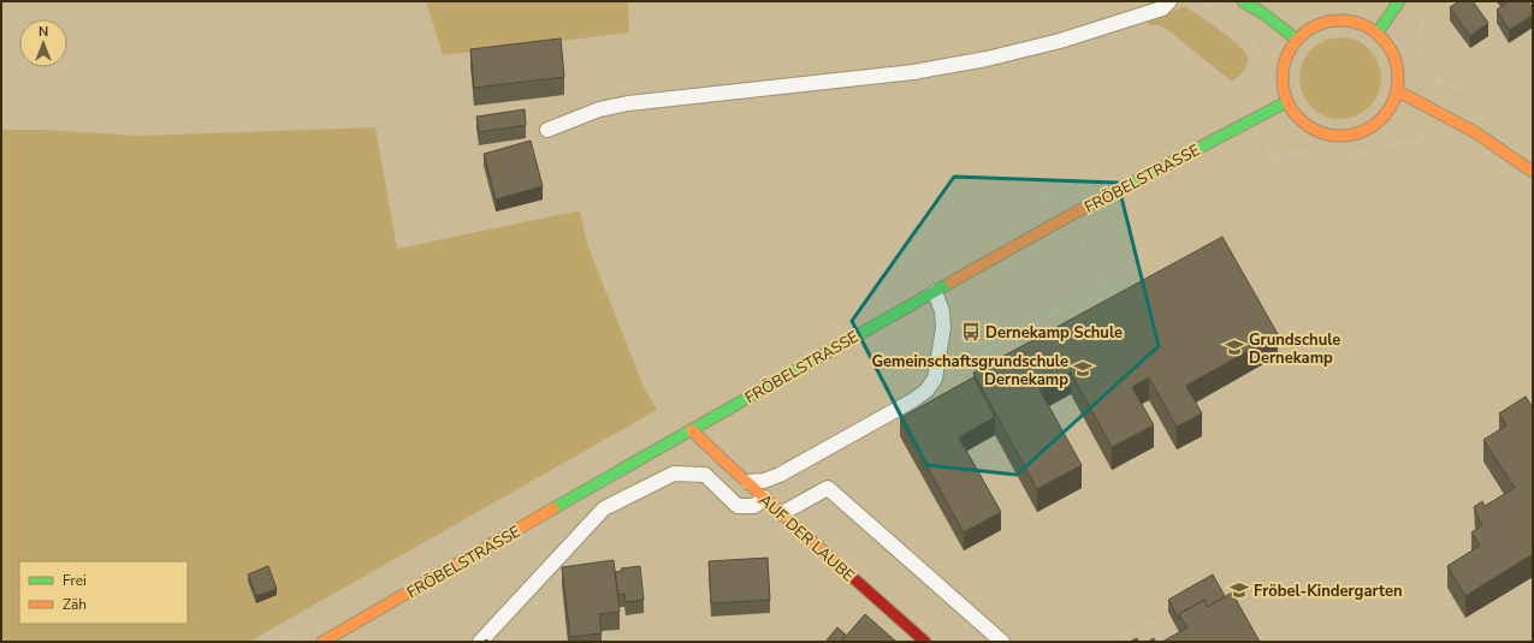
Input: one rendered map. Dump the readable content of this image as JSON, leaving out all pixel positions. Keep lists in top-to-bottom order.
{
  "streets": {
    "street": ["FRÖBELSTRASSE", "AUF DER LAUBE"]
  },
  "crossings": [
    ["FRÖBELSTRASSE", "AUF DER LAUBE"]
  ],
  "places": {
    "bus stop": ["Dernekamp Schule"],
    "school or university": ["Grundschule Dernekamp", "Gemeinschaftsgrundschule Dernekamp", "Fröbel-Kindergarten"]
  },
  "legend": ["Frei", "Zäh"],
  "north": "top"
}
